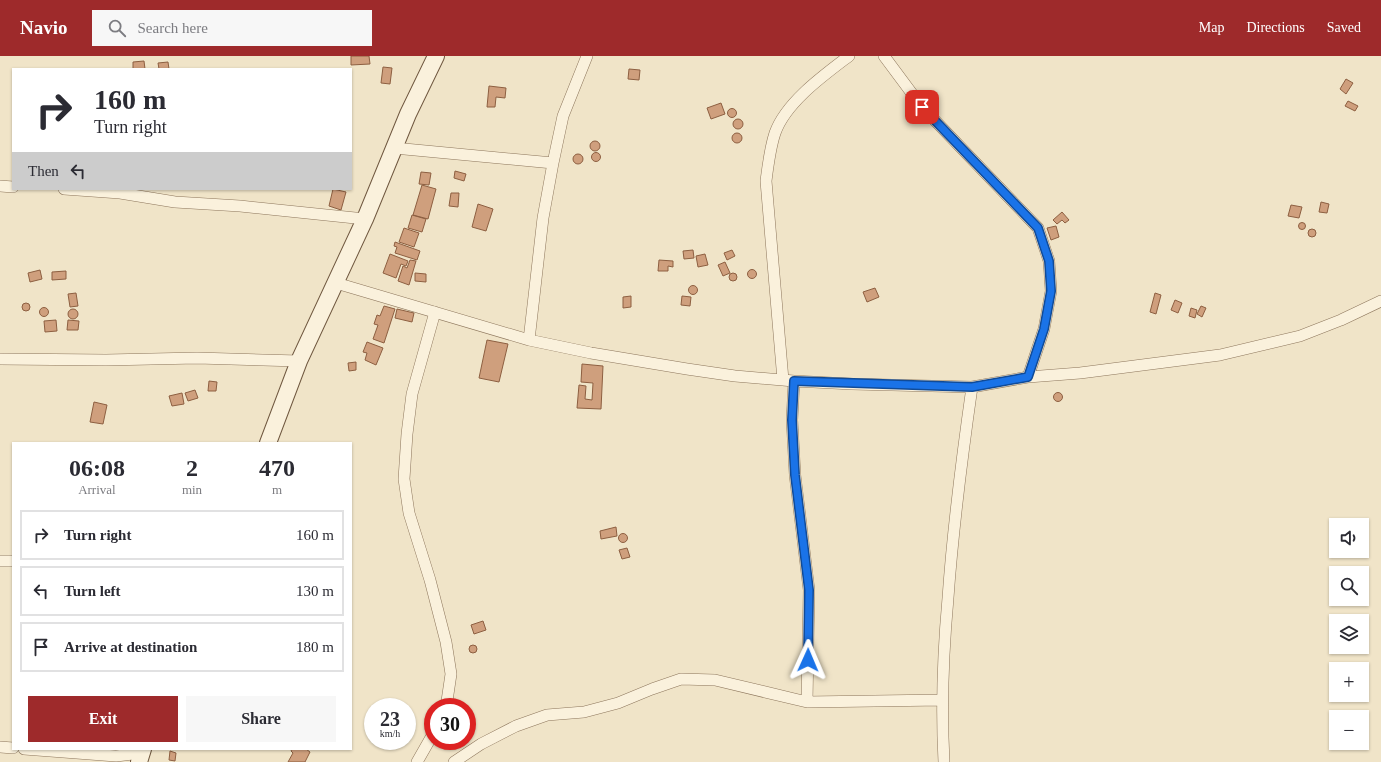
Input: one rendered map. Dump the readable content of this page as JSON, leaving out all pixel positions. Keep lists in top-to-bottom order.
{
  "page": {
    "header": "Navio",
    "search": "Search here",
    "nav": ["Map", "Directions", "Saved"],
    "turn": ["160 m", "Turn right"],
    "then": "Then",
    "eta": [
      "06:08",
      "Arrival",
      "2",
      "min",
      "470",
      "m"
    ],
    "list": [
      {
        "name": "Turn right",
        "value": "160 m"
      },
      {
        "name": "Turn left",
        "value": "130 m"
      },
      {
        "name": "Arrive at destination",
        "value": "180 m"
      }
    ],
    "map_buttons": ["+", "−"],
    "buttons": ["Exit", "Share"],
    "speed": "23 km/h",
    "limit": "30"
  }
}
